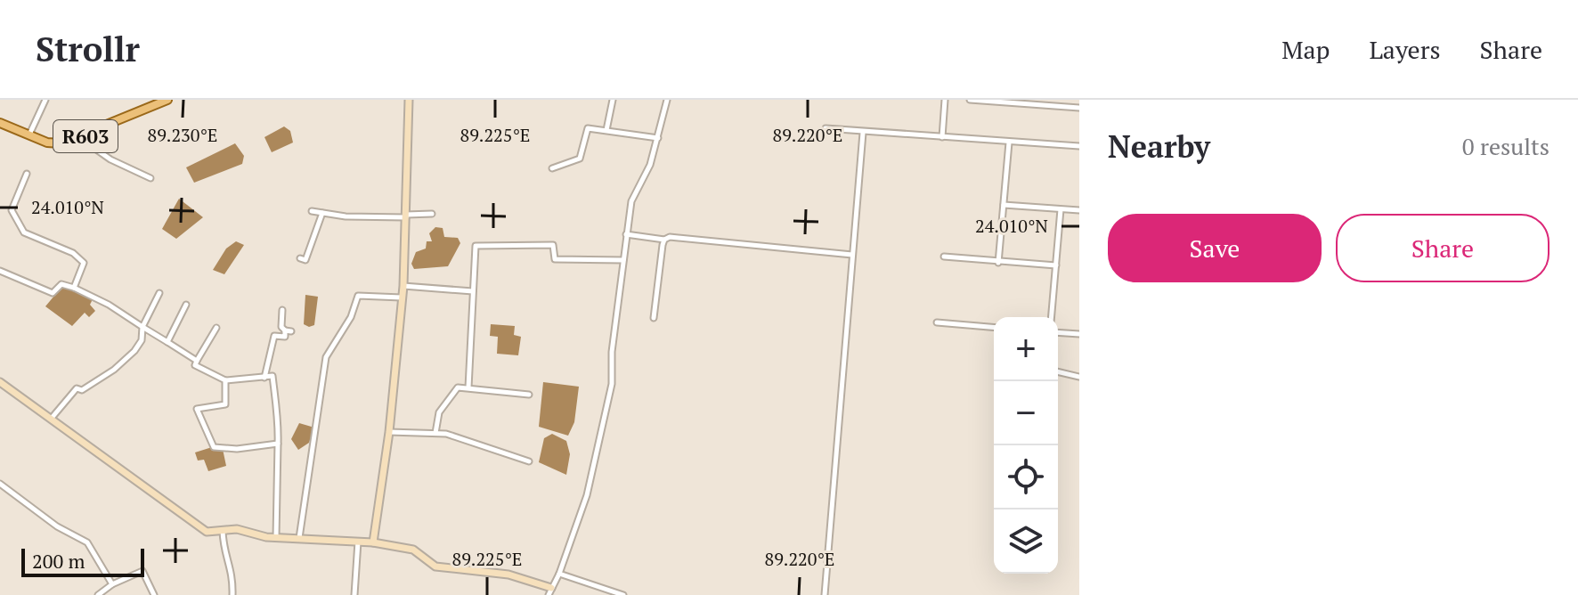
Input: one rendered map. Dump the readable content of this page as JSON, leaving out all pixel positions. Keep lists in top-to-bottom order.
{
  "streets": {
    "main road": ["R603"]
  },
  "scale_bar": "200 m",
  "page": {
    "header": "Strollr",
    "nav": ["Map", "Layers", "Share"],
    "heading": ["Nearby", "0 results"],
    "buttons": ["Save", "Share"],
    "map_buttons": ["+", "−"],
    "scale": "200 m"
  },
  "coordinates": [
    "89.230°E",
    "89.225°E",
    "89.220°E",
    "24.010°N"
  ]
}
